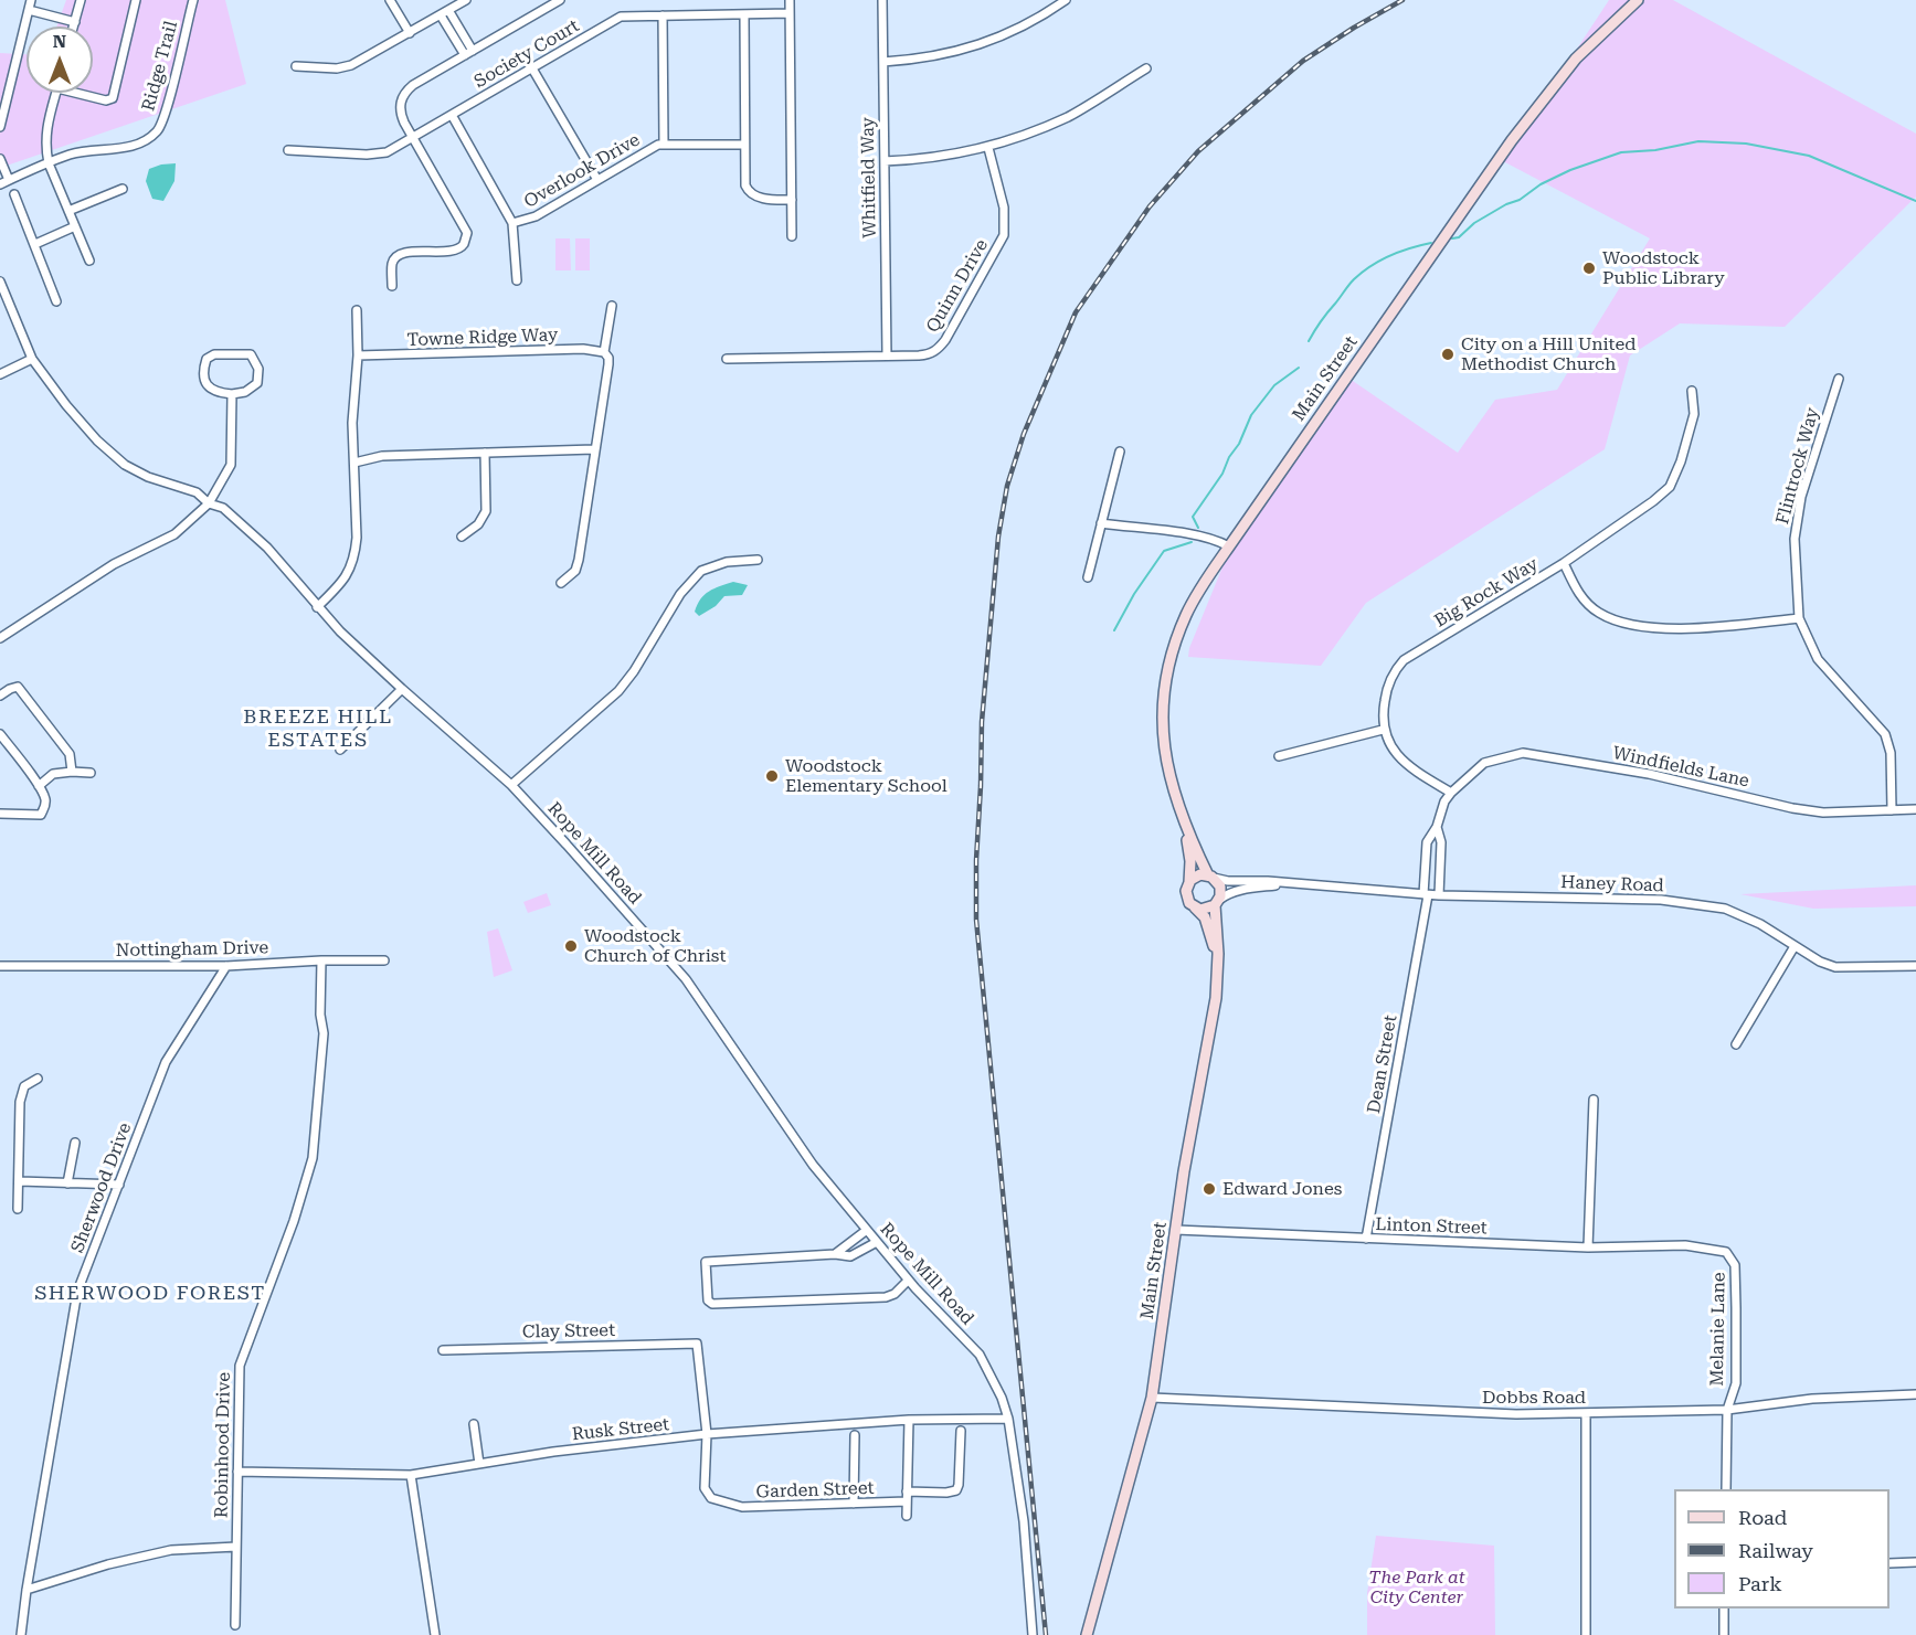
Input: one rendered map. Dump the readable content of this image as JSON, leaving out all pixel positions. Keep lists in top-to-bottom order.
{
  "streets": {
    "main road": ["Main Street"],
    "street": [
      "Society Court",
      "Ridge Trail",
      "Overlook Drive",
      "Whitfield Way",
      "Quinn Drive",
      "Towne Ridge Way",
      "Flintrock Way",
      "Big Rock Way",
      "Windfields Lane",
      "Rope Mill Road",
      "Haney Road",
      "Nottingham Drive",
      "Dean Street",
      "Sherwood Drive",
      "Linton Street",
      "Melanie Lane",
      "Clay Street",
      "Dobbs Road",
      "Rusk Street",
      "Robinhood Drive",
      "Garden Street"
    ]
  },
  "crossings": [
    ["Whitfield Way", "Quinn Drive"],
    ["Main Street", "Haney Road"],
    ["Main Street", "Linton Street"],
    ["Main Street", "Dobbs Road"],
    ["Flintrock Way", "Windfields Lane"],
    ["Rope Mill Road", "Rusk Street"],
    ["Haney Road", "Dean Street"],
    ["Nottingham Drive", "Sherwood Drive"],
    ["Nottingham Drive", "Robinhood Drive"],
    ["Dean Street", "Linton Street"],
    ["Linton Street", "Melanie Lane"],
    ["Melanie Lane", "Dobbs Road"],
    ["Clay Street", "Garden Street"],
    ["Rusk Street", "Robinhood Drive"],
    ["Rusk Street", "Garden Street"]
  ],
  "districts": ["BREEZE HILL ESTATES", "SHERWOOD FOREST"],
  "parks": ["The Park at City Center"],
  "places": [
    "Woodstock Public Library",
    "City on a Hill United Methodist Church",
    "Woodstock Elementary School",
    "Woodstock Church of Christ",
    "Edward Jones"
  ],
  "legend": ["Road", "Railway", "Park"],
  "north": "top"
}
